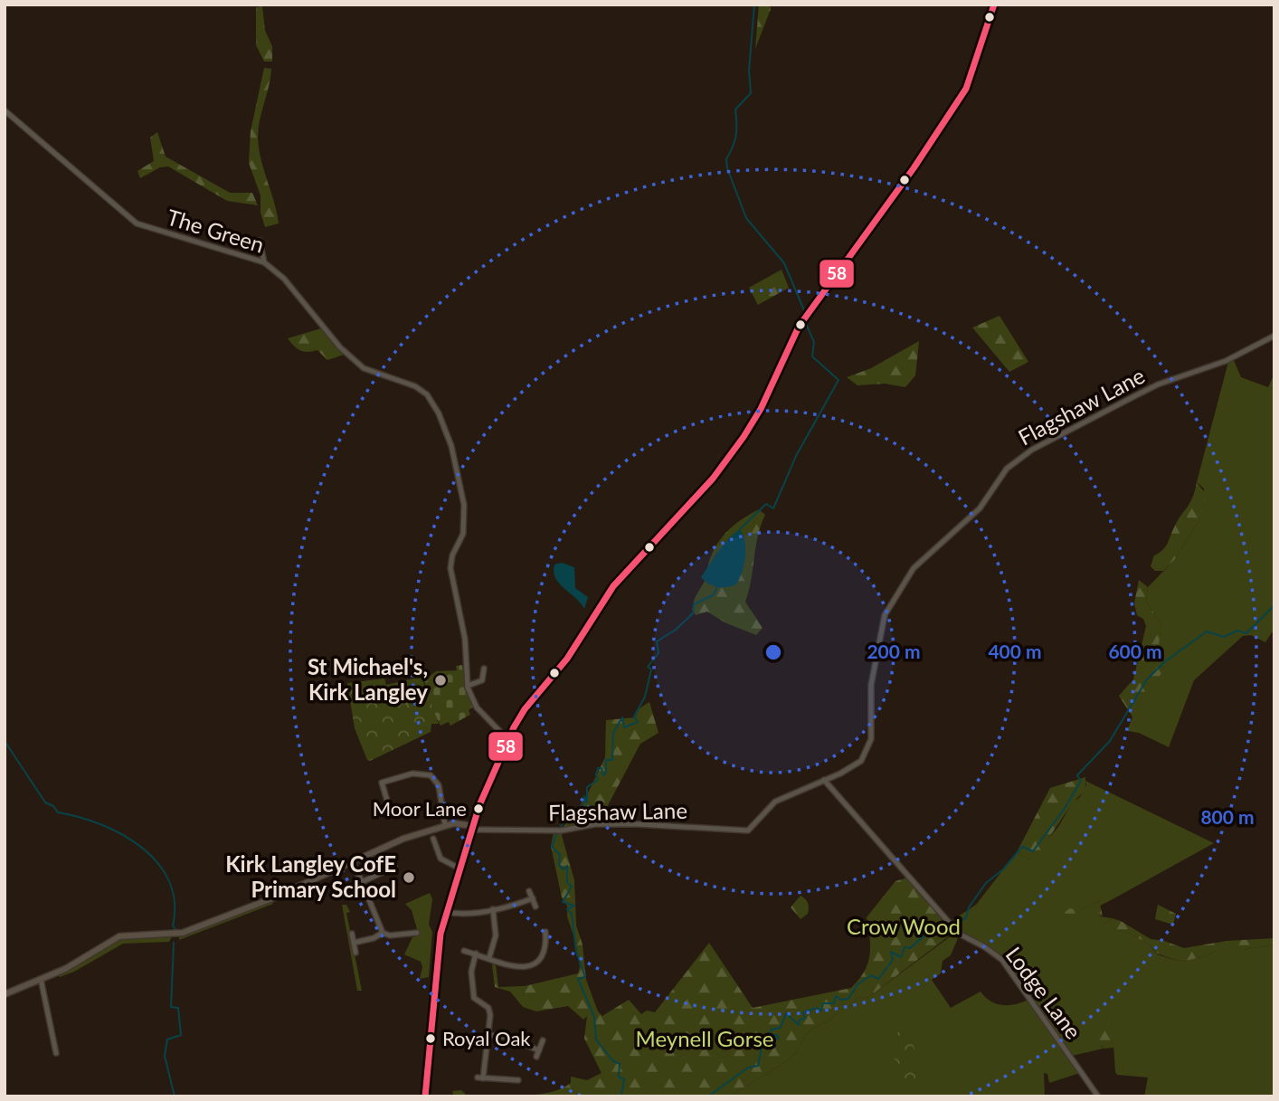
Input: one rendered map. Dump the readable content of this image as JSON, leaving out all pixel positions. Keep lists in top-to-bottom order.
{
  "streets": {
    "street": ["The Green", "Flagshaw Lane", "Lodge Lane"]
  },
  "crossings": [
    ["Flagshaw Lane", "Lodge Lane"]
  ],
  "parks": ["Crow Wood", "Meynell Gorse"],
  "places": [
    "St Michael's, Kirk Langley",
    "Moor Lane",
    "Kirk Langley CofE Primary School",
    "Royal Oak"
  ],
  "lines": ["transit line 58"],
  "rings": [
    "200 m",
    "400 m",
    "600 m",
    "800 m"
  ]
}
